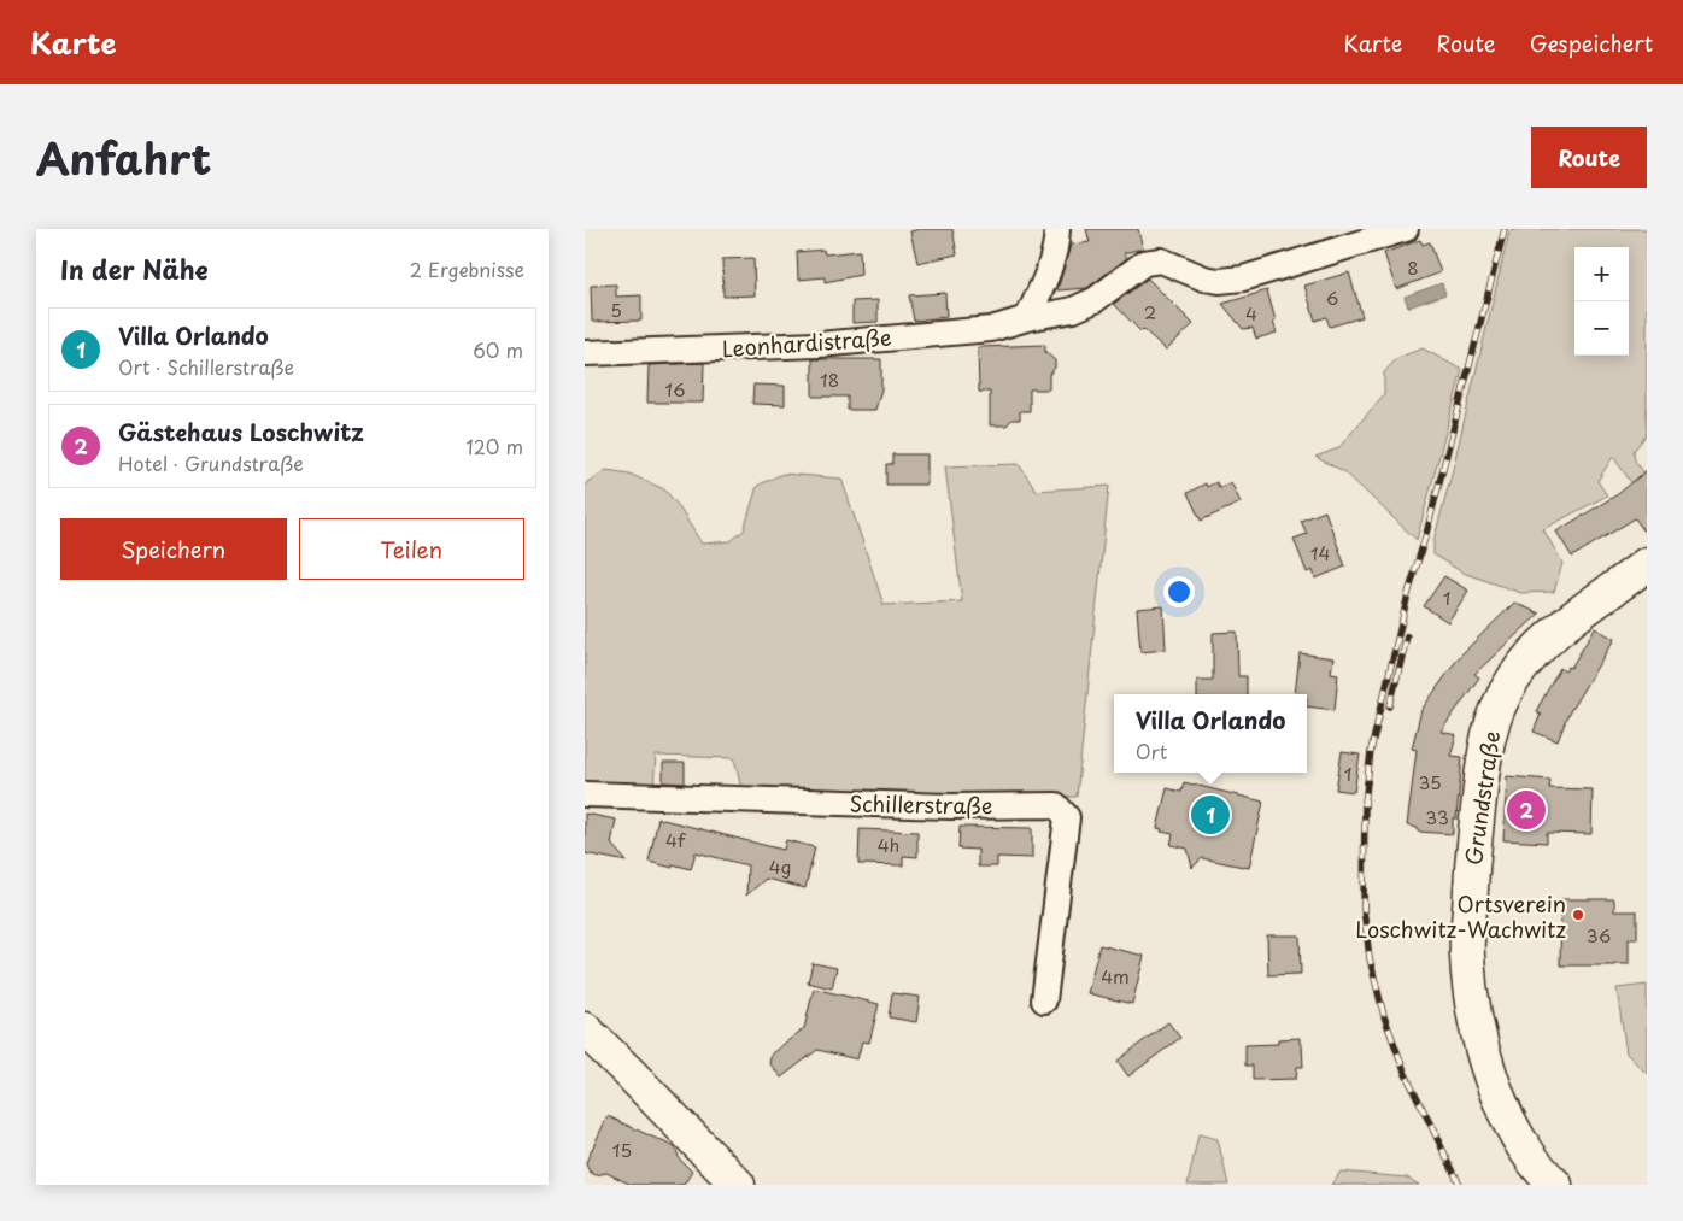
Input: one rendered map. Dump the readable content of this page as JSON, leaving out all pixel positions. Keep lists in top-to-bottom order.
{
  "streets": {
    "main road": ["Grundstraße"],
    "street": ["Leonhardistraße", "Schillerstraße"]
  },
  "places": ["Ortsverein Loschwitz-Wachwitz"],
  "house_numbers": [
    "8",
    "6",
    "5",
    "2",
    "4",
    "18",
    "16",
    "14",
    "1",
    "1",
    "35",
    "33",
    "4f",
    "4h",
    "4g",
    "36",
    "4m",
    "15"
  ],
  "page": {
    "header": "Karte",
    "nav": ["Karte", "Route", "Gespeichert"],
    "title": "Anfahrt",
    "buttons": [
      "Route",
      ["Speichern", "Teilen"]
    ],
    "heading": ["In der Nähe", "2 Ergebnisse"],
    "map_buttons": ["+", "−"],
    "list": [
      {
        "mark": "1",
        "name": "Villa Orlando",
        "note": "Ort · Schillerstraße",
        "value": "60 m"
      },
      {
        "mark": "2",
        "name": "Gästehaus Loschwitz",
        "note": "Hotel · Grundstraße",
        "value": "120 m"
      }
    ],
    "popup": ["Villa Orlando", "Ort"],
    "pins": ["2", "1"]
  }
}
